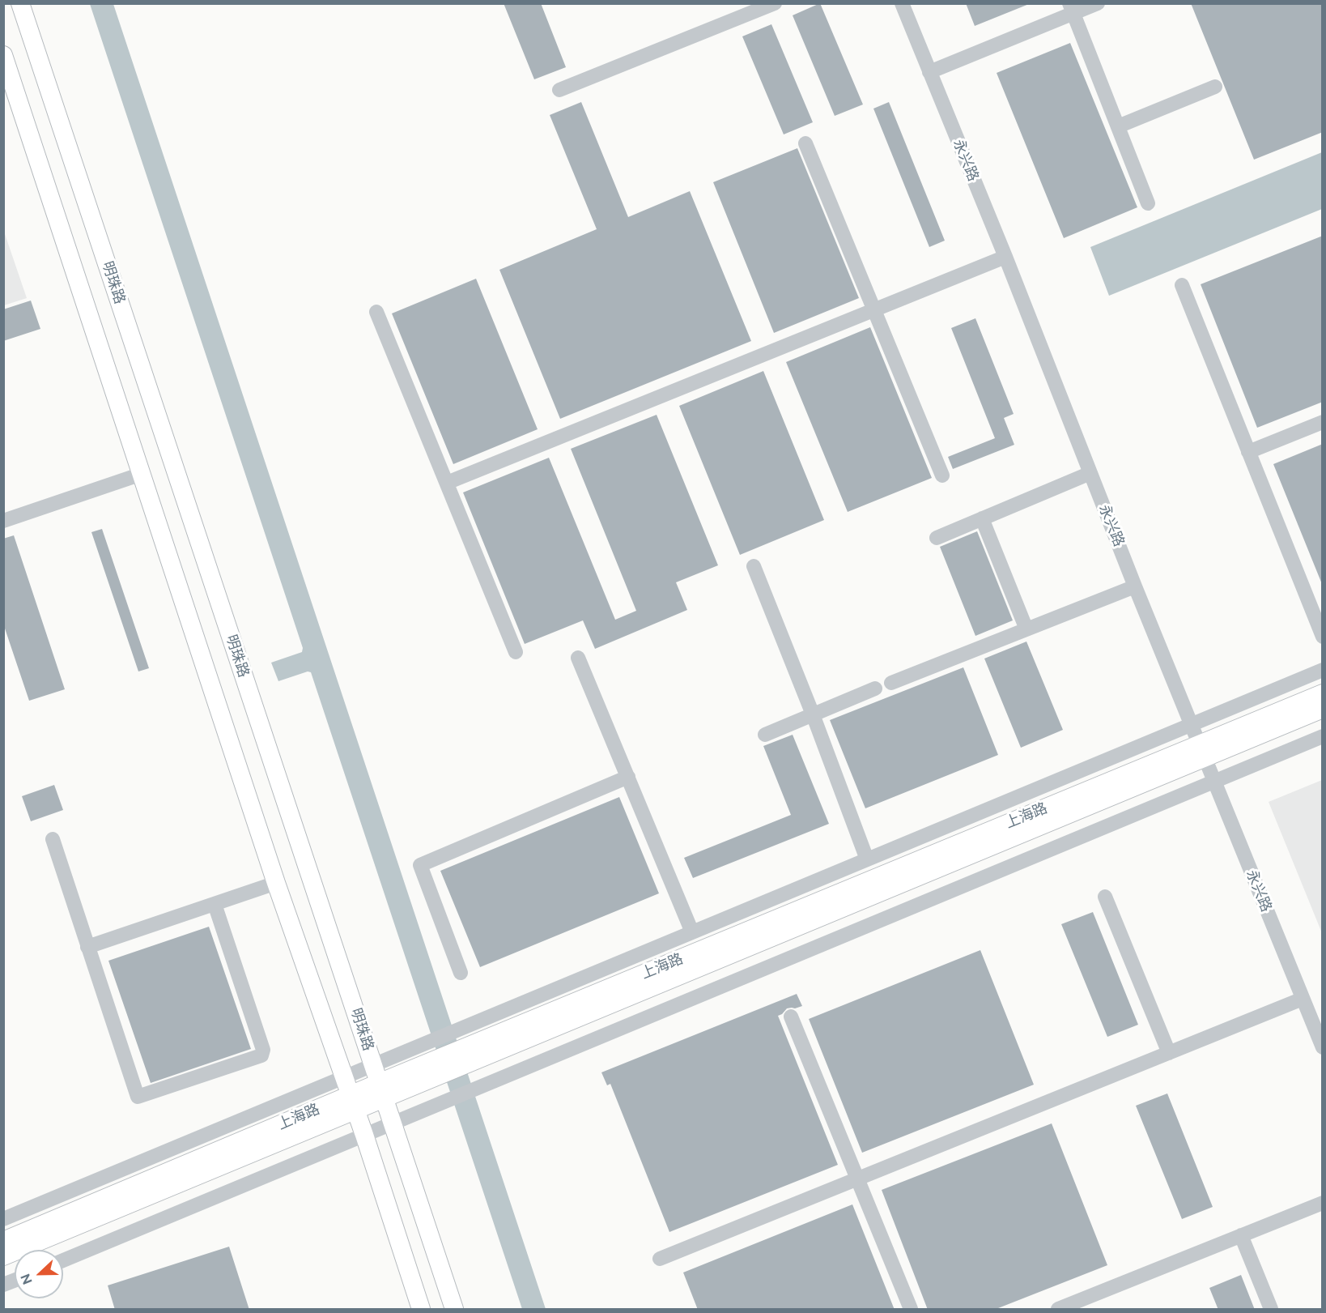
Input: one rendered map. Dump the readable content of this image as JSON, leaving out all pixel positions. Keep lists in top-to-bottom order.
{
  "streets": {
    "main road": ["明珠路", "上海路"],
    "street": ["永兴路"]
  },
  "crossings": [
    ["永兴路", "上海路"],
    ["明珠路", "上海路"]
  ],
  "north": "left"
}
